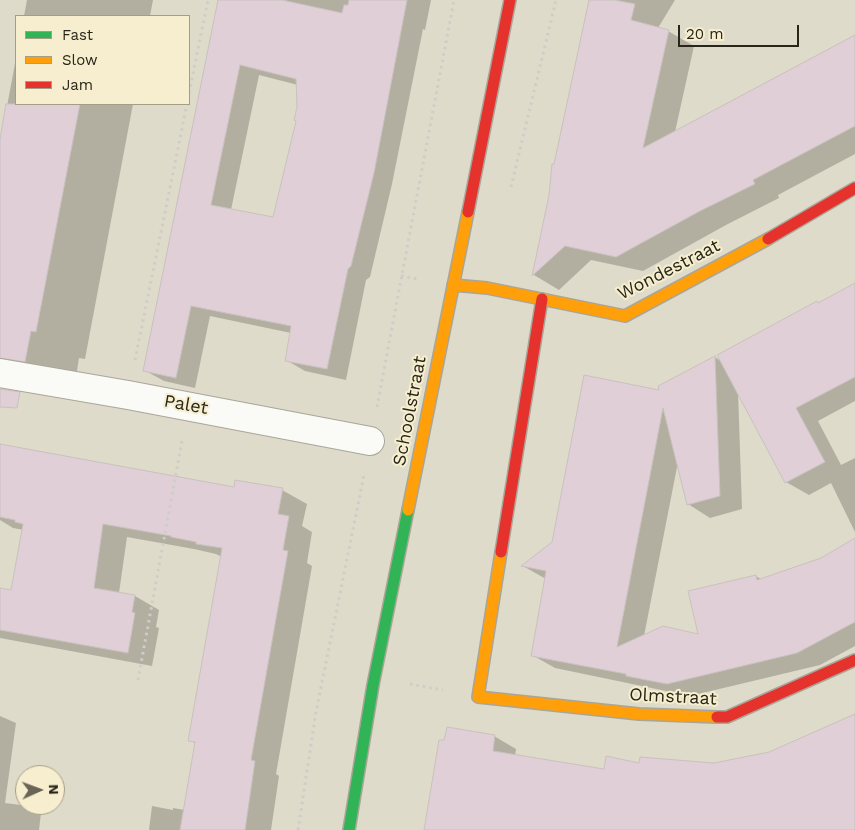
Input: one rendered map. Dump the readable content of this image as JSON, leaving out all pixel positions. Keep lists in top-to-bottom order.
{
  "streets": {
    "street": [
      "Wondestraat",
      "Palet",
      "Schoolstraat",
      "Olmstraat"
    ]
  },
  "crossings": [
    ["Wondestraat", "Schoolstraat"],
    ["Wondestraat", "Olmstraat"]
  ],
  "legend": ["Fast", "Slow", "Jam"],
  "scale_bar": "20 m",
  "north": "right"
}
